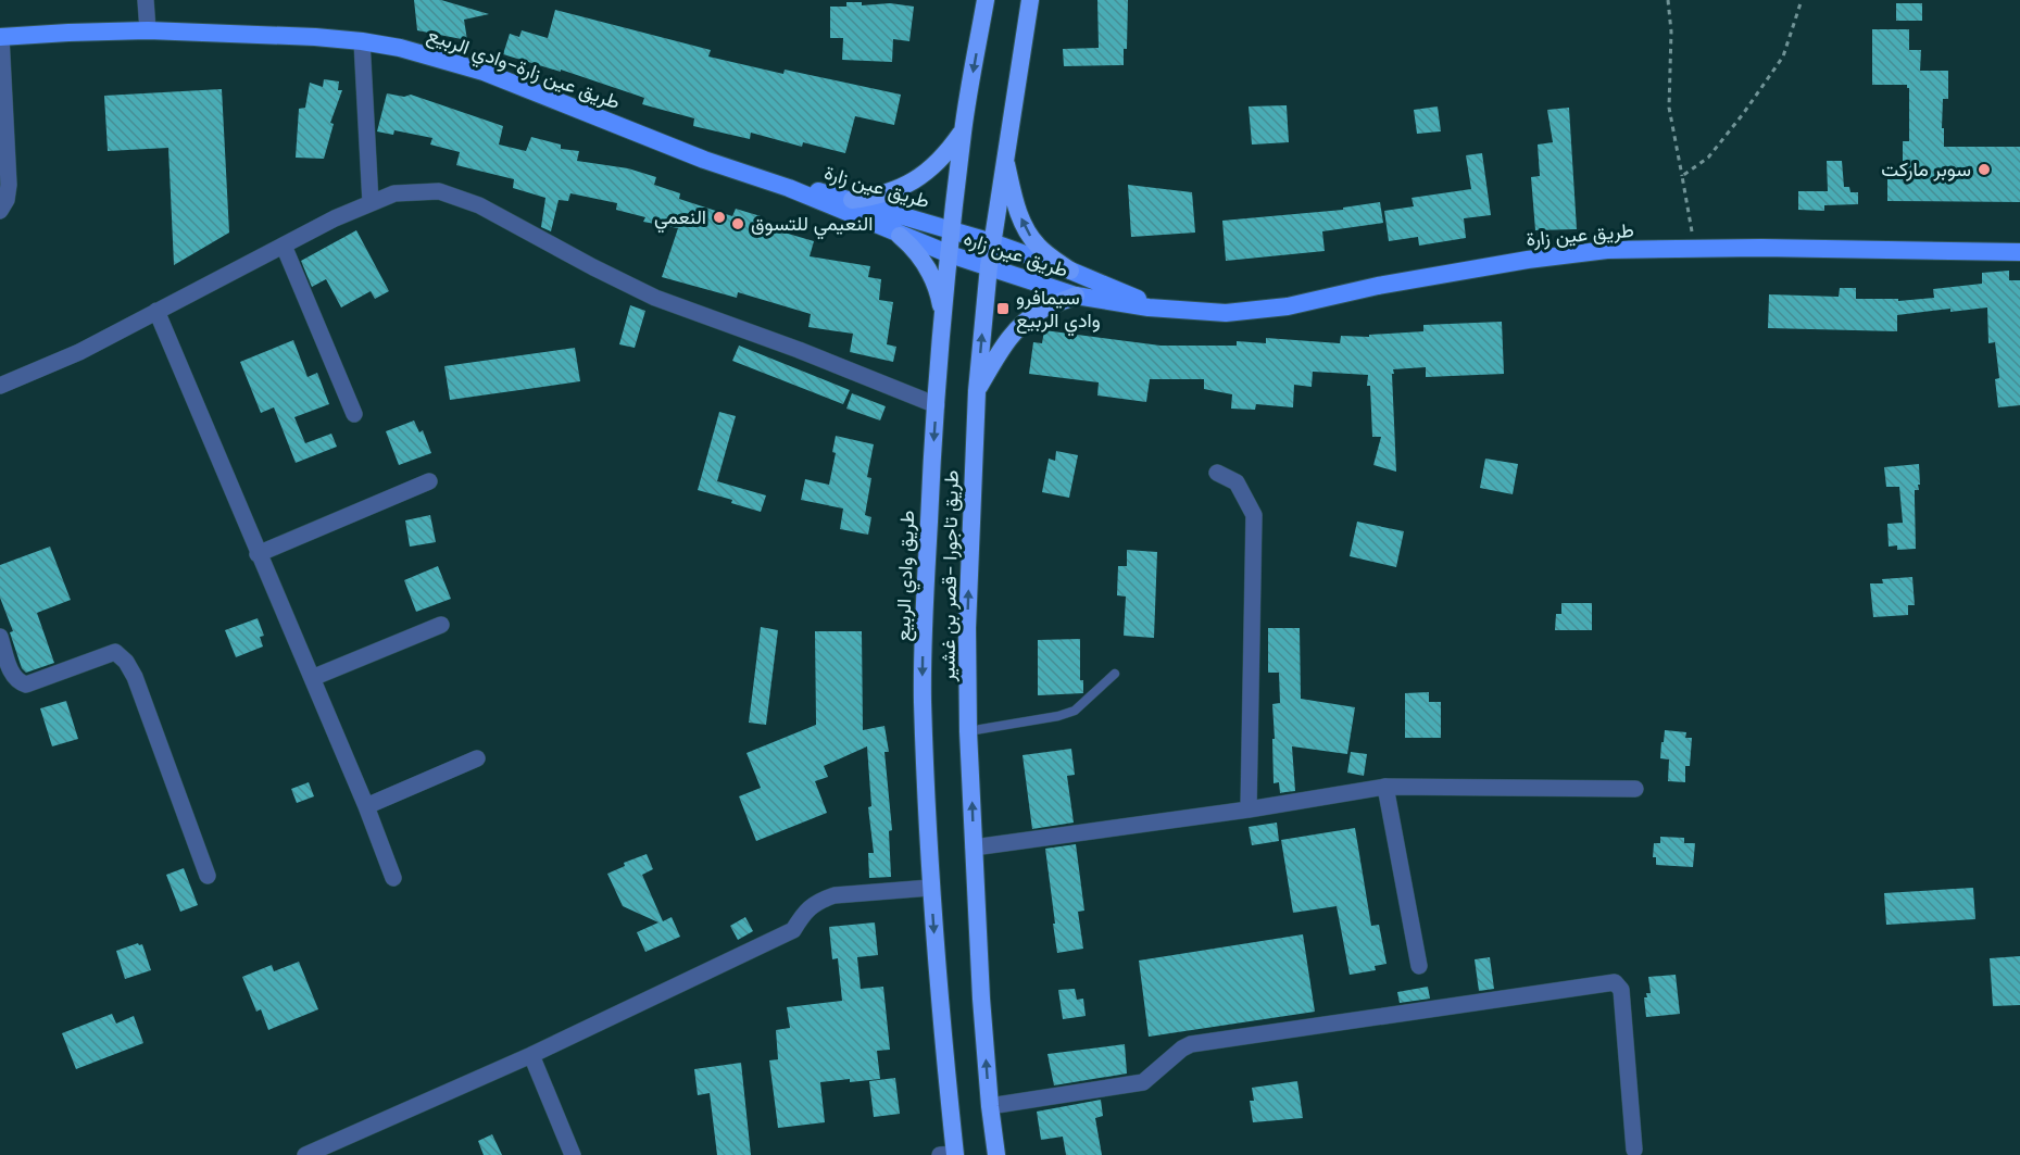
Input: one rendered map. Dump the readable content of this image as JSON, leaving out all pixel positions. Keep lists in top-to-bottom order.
{
  "streets": {
    "highway": ["طريق وادي الربيع", "طريق تاجورا -قصر بن غشير"],
    "main road": ["طريق عين زارة-وادي الربيع", "طريق عين زارة", "طريق عين زاره"]
  },
  "crossings": [
    ["طريق عين زارة-وادي الربيع", "طريق عين زارة"],
    ["طريق عين زارة-وادي الربيع", "طريق عين زاره"],
    ["طريق عين زارة", "طريق عين زاره"],
    ["طريق عين زارة", "طريق وادي الربيع"],
    ["طريق عين زاره", "طريق وادي الربيع"],
    ["طريق عين زاره", "طريق تاجورا -قصر بن غشير"]
  ],
  "one_way": ["طريق وادي الربيع", "طريق تاجورا -قصر بن غشير"],
  "places": {
    "other": ["سوبر ماركت", "النعمي", "النعيمي للتسوق"],
    "transit": ["سيمافرو وادي الربيع"]
  }
}
